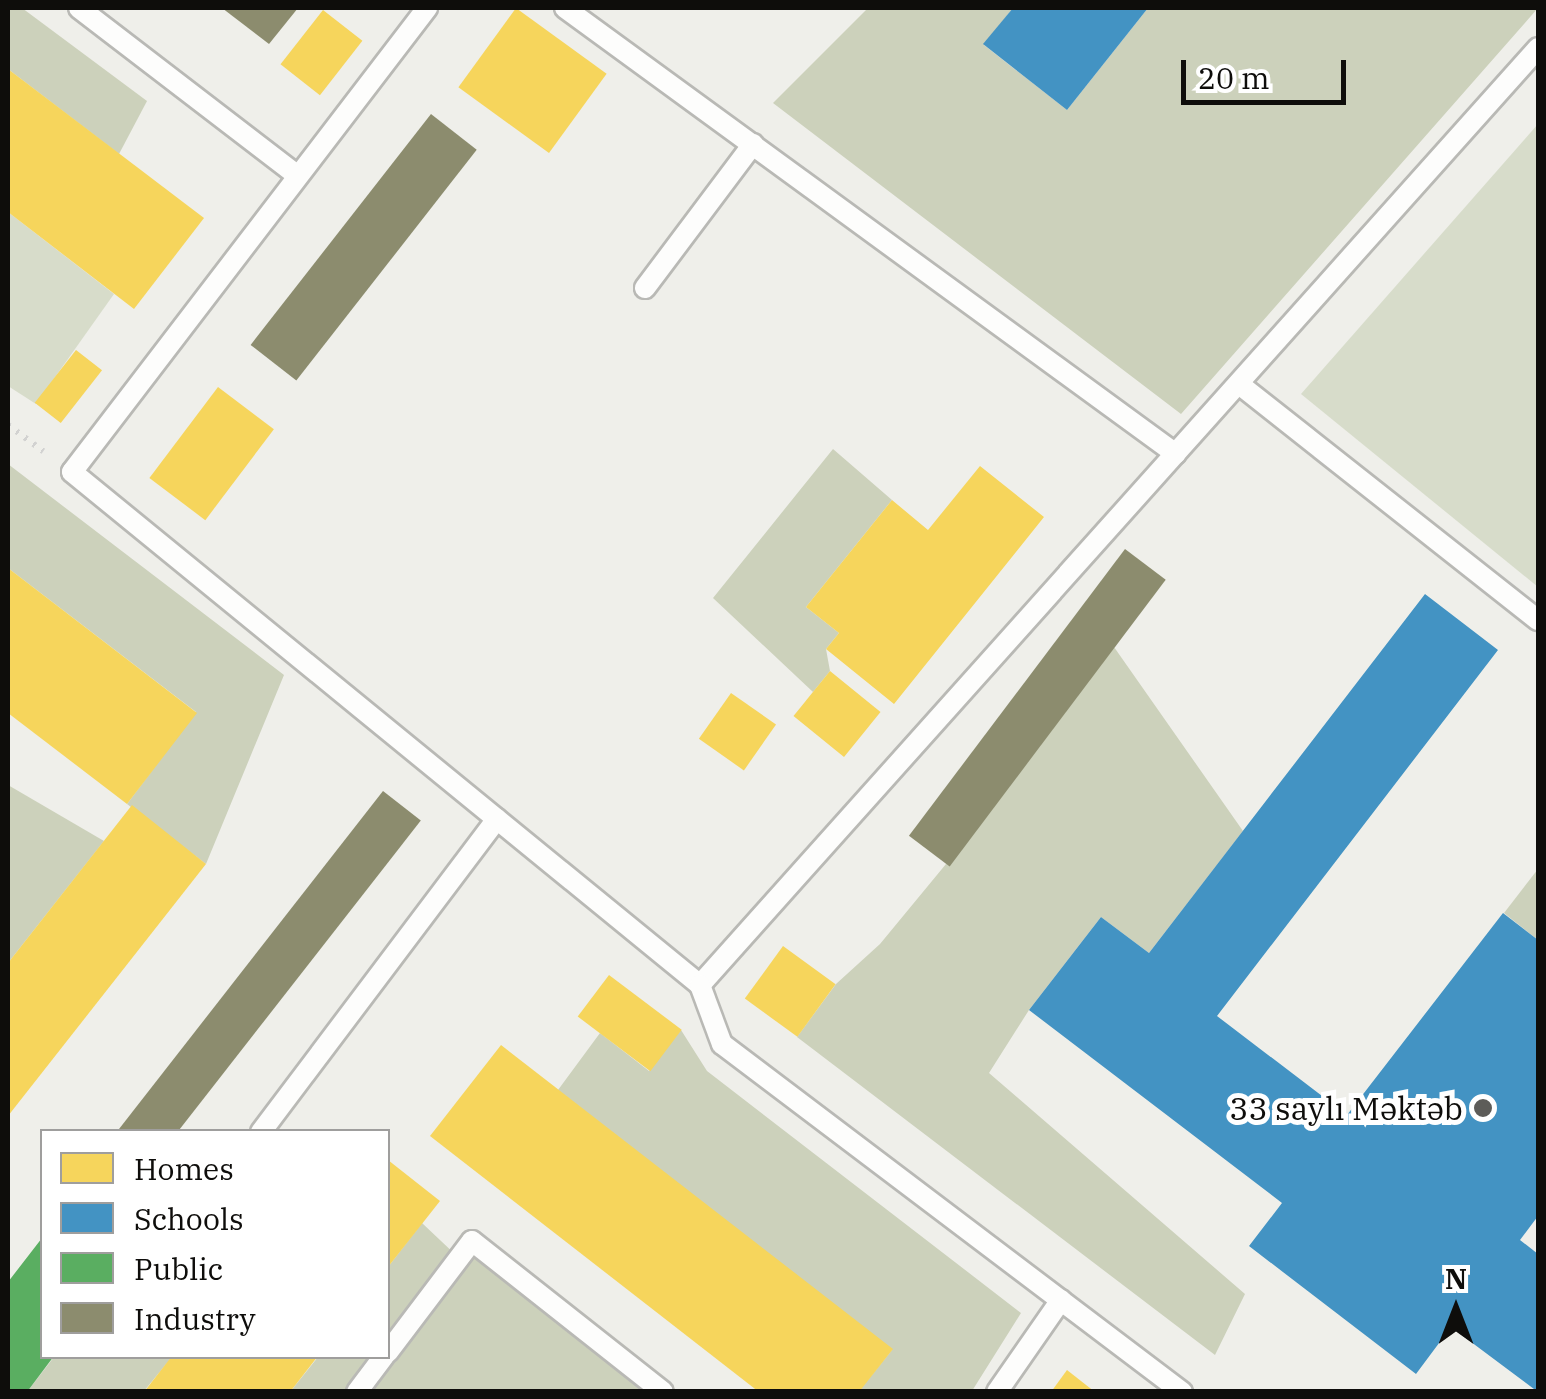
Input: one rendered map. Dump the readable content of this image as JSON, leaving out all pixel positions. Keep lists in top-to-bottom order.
{
  "places": ["33 saylı Məktəb"],
  "legend": [
    "Homes",
    "Schools",
    "Public",
    "Industry"
  ],
  "scale_bar": "20 m",
  "north": "top"
}
